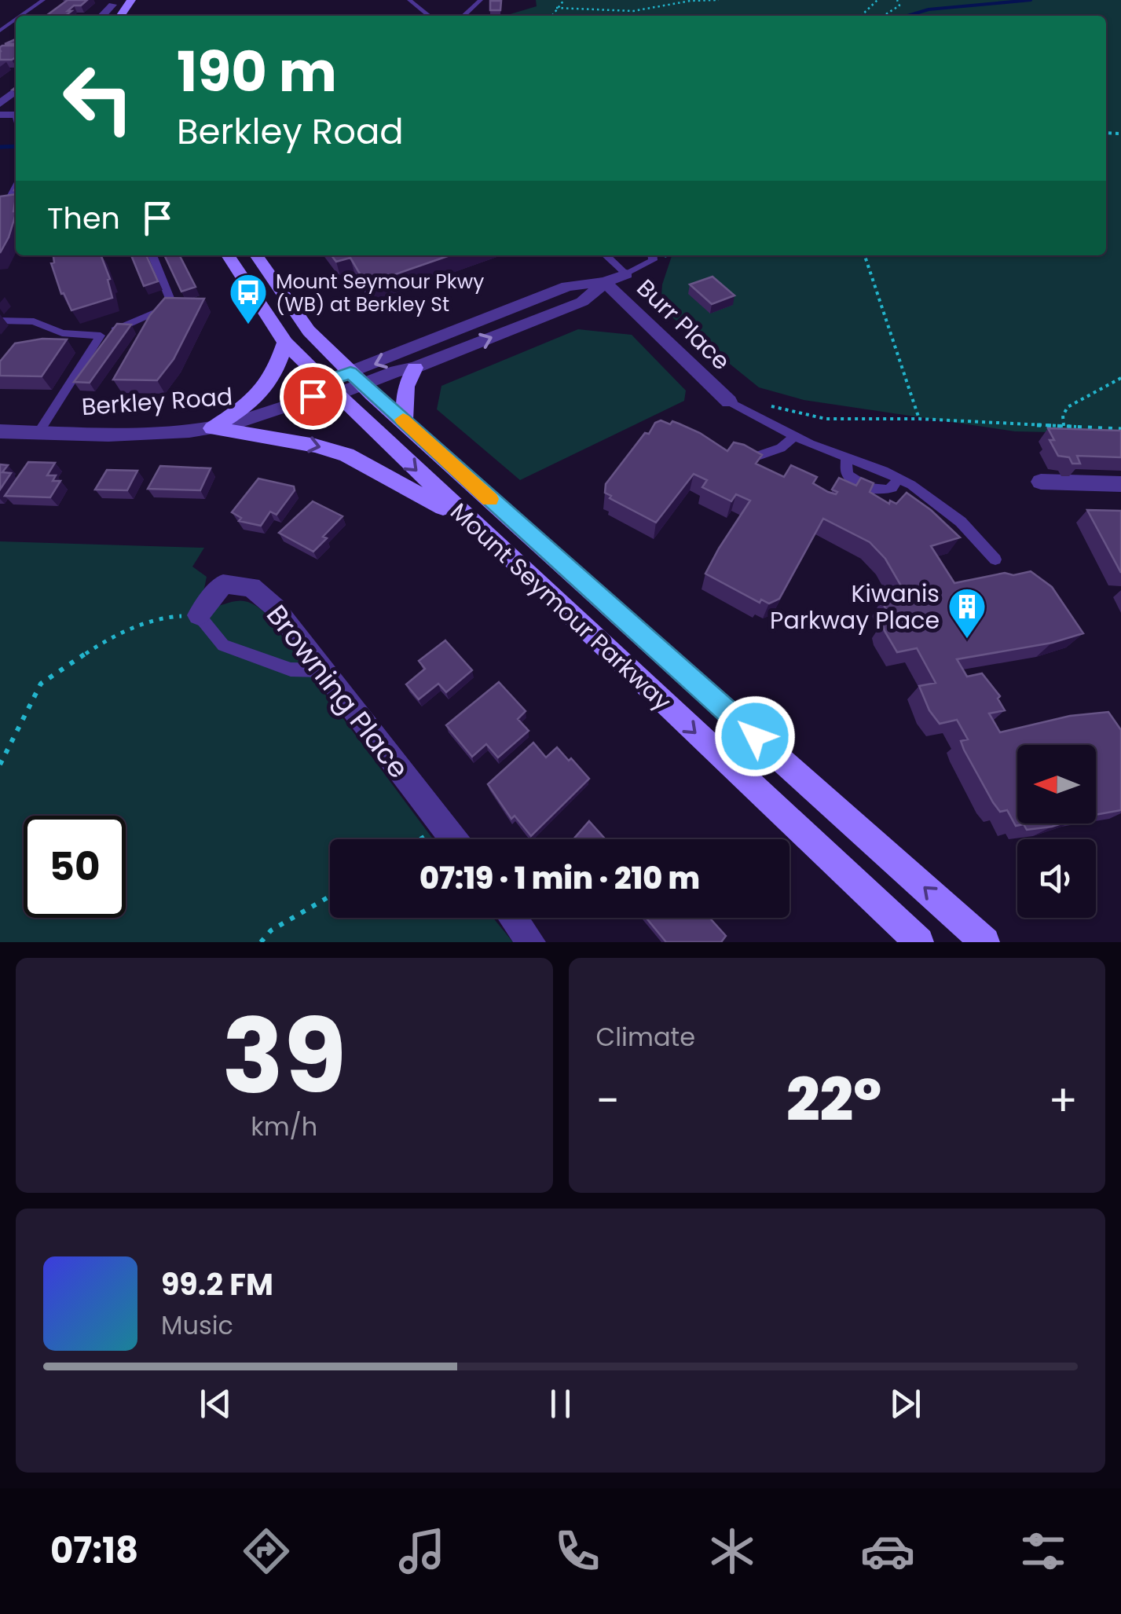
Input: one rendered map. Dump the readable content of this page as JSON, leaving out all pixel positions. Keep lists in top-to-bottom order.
{
  "streets": {
    "main road": ["Mount Seymour Parkway"],
    "street": ["Burr Place", "Berkley Road", "Browning Place"]
  },
  "crossings": [
    ["Burr Place", "Berkley Road"],
    ["Berkley Road", "Mount Seymour Parkway"]
  ],
  "places": {
    "bus stop": ["Mount Seymour Pkwy (WB) at Berkley St"],
    "building": ["Kiwanis Parkway Place"]
  },
  "north": "left",
  "page": {
    "turn": ["190 m", "Berkley Road"],
    "then": "Then",
    "limit": "50",
    "trip": "07:19 · 1 min · 210 m",
    "tile": [
      ["39", "km/h"],
      "Climate"
    ],
    "heat": ["−", "22°", "+"],
    "song": ["99.2 FM", "Music"],
    "tabs": "07:18"
  }
}
